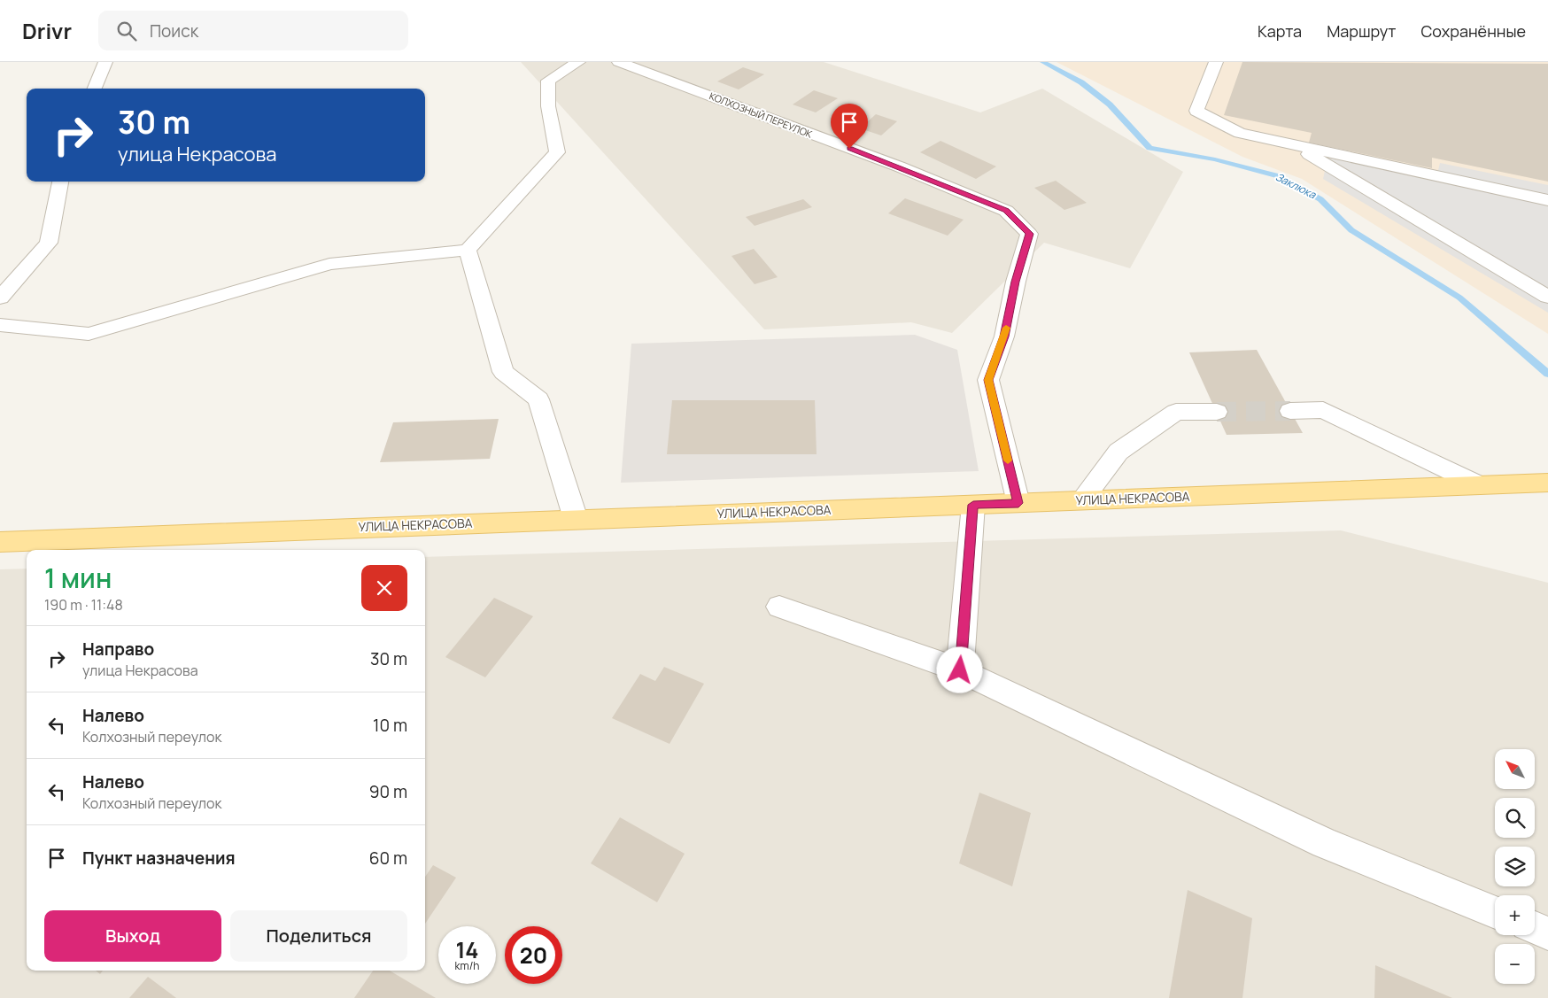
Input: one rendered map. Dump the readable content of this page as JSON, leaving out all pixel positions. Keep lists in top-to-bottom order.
{
  "streets": {
    "main road": ["УЛИЦА НЕКРАСОВА"],
    "street": ["КОЛХОЗНЫЙ ПЕРЕУЛОК"]
  },
  "crossings": [
    ["КОЛХОЗНЫЙ ПЕРЕУЛОК", "УЛИЦА НЕКРАСОВА"]
  ],
  "water": ["Заклюка"],
  "north": "top left",
  "page": {
    "header": "Drivr",
    "search": "Поиск",
    "nav": ["Карта", "Маршрут", "Сохранённые"],
    "turn": ["30 m", "улица Некрасова"],
    "heading": ["1 мин", "190 m · 11:48"],
    "list": [
      {
        "name": "Направо",
        "note": "улица Некрасова",
        "value": "30 m"
      },
      {
        "name": "Налево",
        "note": "Колхозный переулок",
        "value": "10 m"
      },
      {
        "name": "Налево",
        "note": "Колхозный переулок",
        "value": "90 m"
      },
      {
        "name": "Пункт назначения",
        "value": "60 m"
      }
    ],
    "map_buttons": ["+", "−"],
    "buttons": ["Выход", "Поделиться"],
    "speed": "14 km/h",
    "limit": "20"
  }
}
